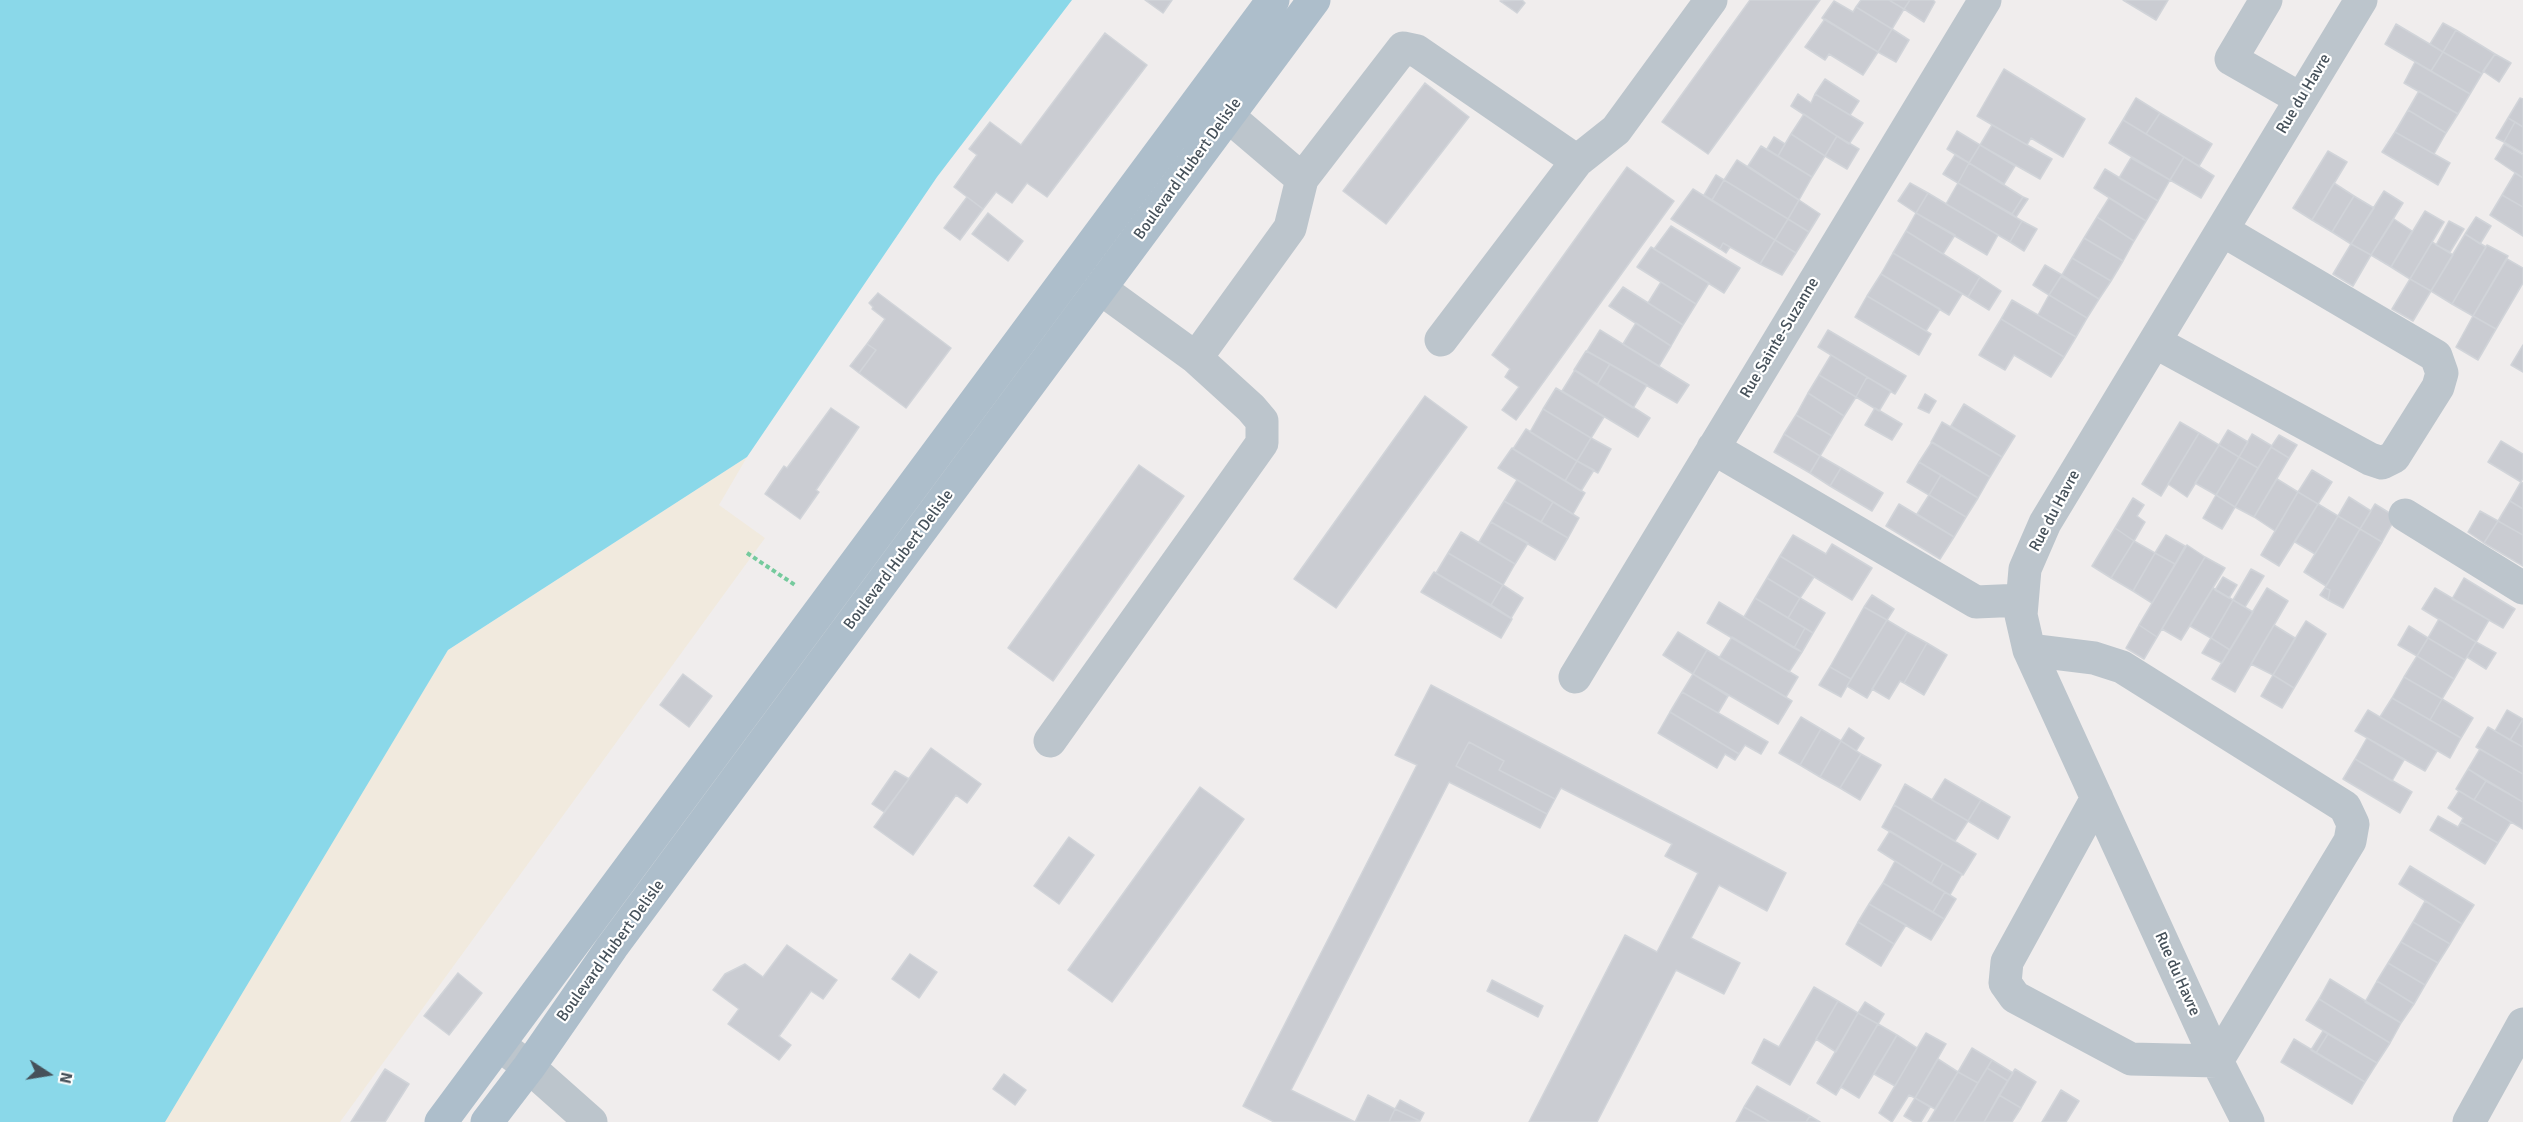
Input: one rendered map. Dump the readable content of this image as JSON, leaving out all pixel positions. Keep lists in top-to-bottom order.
{
  "streets": {
    "main road": ["Boulevard Hubert Delisle"],
    "street": ["Rue du Havre", "Rue Sainte-Suzanne"]
  },
  "north": "right"
}
